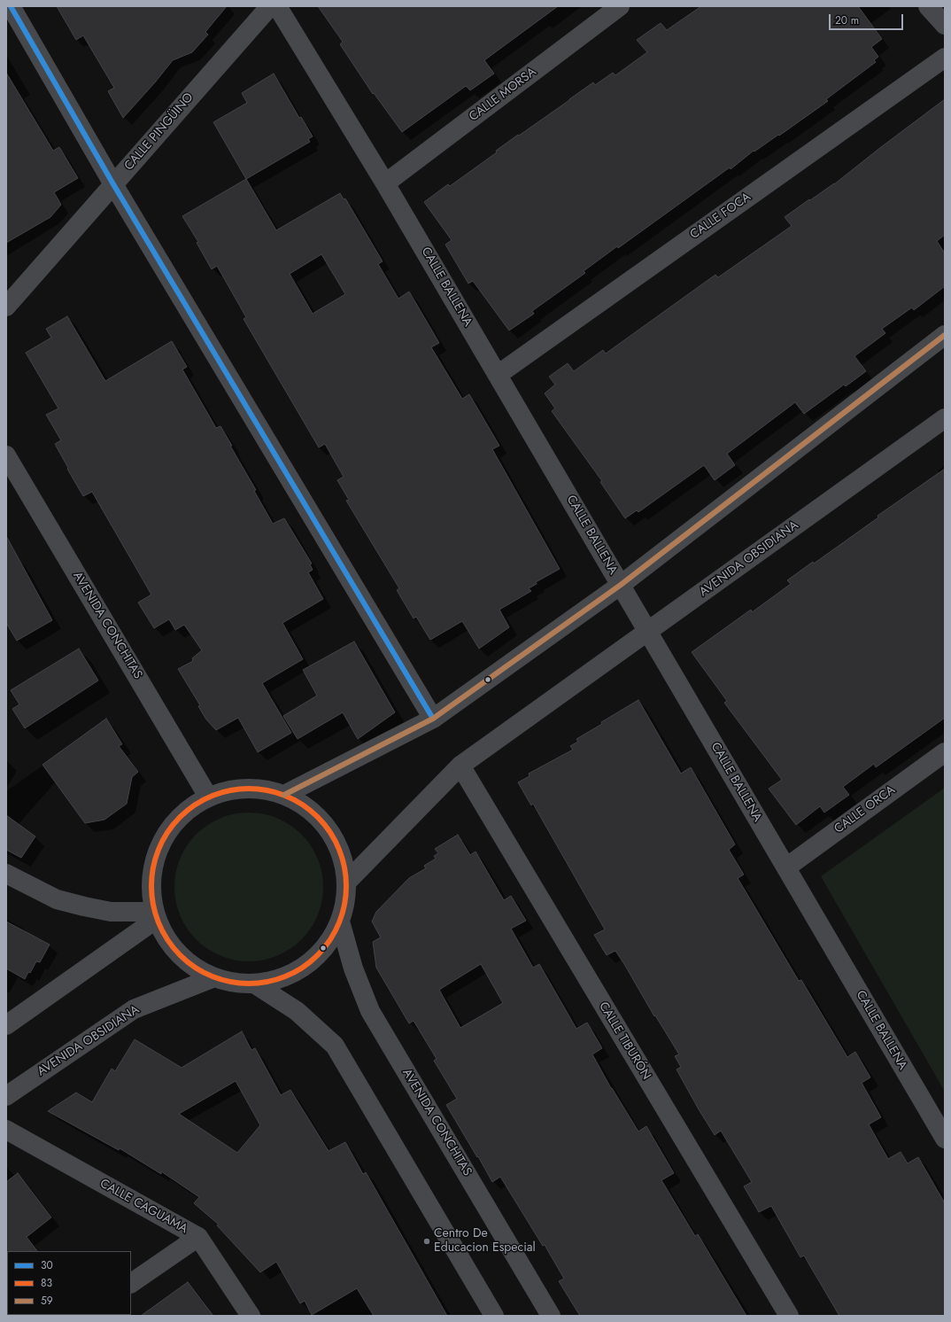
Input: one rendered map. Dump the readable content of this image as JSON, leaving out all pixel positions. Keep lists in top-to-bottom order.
{
  "streets": {
    "street": [
      "CALLE MORSA",
      "CALLE PINGÜINO",
      "CALLE FOCA",
      "CALLE BALLENA",
      "AVENIDA OBSIDIANA",
      "AVENIDA CONCHITAS",
      "CALLE ORCA",
      "CALLE TIBURÓN",
      "CALLE CAGUAMA"
    ]
  },
  "crossings": [
    ["CALLE MORSA", "CALLE BALLENA"],
    ["CALLE FOCA", "CALLE BALLENA"],
    ["CALLE BALLENA", "AVENIDA OBSIDIANA"],
    ["CALLE BALLENA", "CALLE ORCA"],
    ["AVENIDA OBSIDIANA", "CALLE TIBURÓN"]
  ],
  "places": ["Centro De Educacion Especial"],
  "lines": ["transit line 30", "transit line 59", "transit line 83"],
  "legend": ["30", "83", "59"],
  "scale_bar": "20 m"
}
